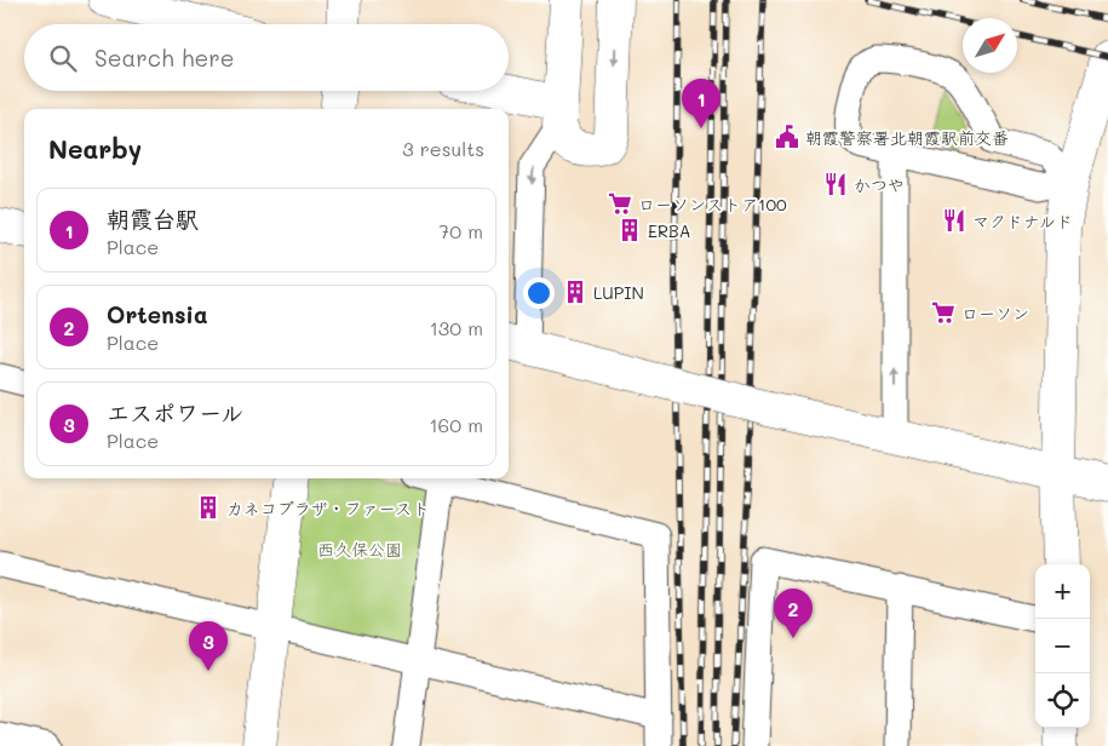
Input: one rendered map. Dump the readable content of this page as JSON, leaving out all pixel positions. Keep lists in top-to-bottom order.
{
  "parks": ["西久保公園"],
  "places": {
    "public building": ["朝霞警察署北朝霞駅前交番"],
    "restaurant": ["かつや", "マクドナルド"],
    "supermarket": ["ローソンストア100", "ローソン"],
    "building": ["ERBA", "LUPIN", "カネコプラザ・ファースト"]
  },
  "north": "top right",
  "page": {
    "search": "Search here",
    "pins": ["1", "2", "3"],
    "heading": ["Nearby", "3 results"],
    "list": [
      {
        "mark": "1",
        "name": "朝霞台駅",
        "note": "Place",
        "value": "70 m"
      },
      {
        "mark": "2",
        "name": "Ortensia",
        "note": "Place",
        "value": "130 m"
      },
      {
        "mark": "3",
        "name": "エスポワール",
        "note": "Place",
        "value": "160 m"
      }
    ],
    "map_buttons": ["+", "−"]
  }
}
